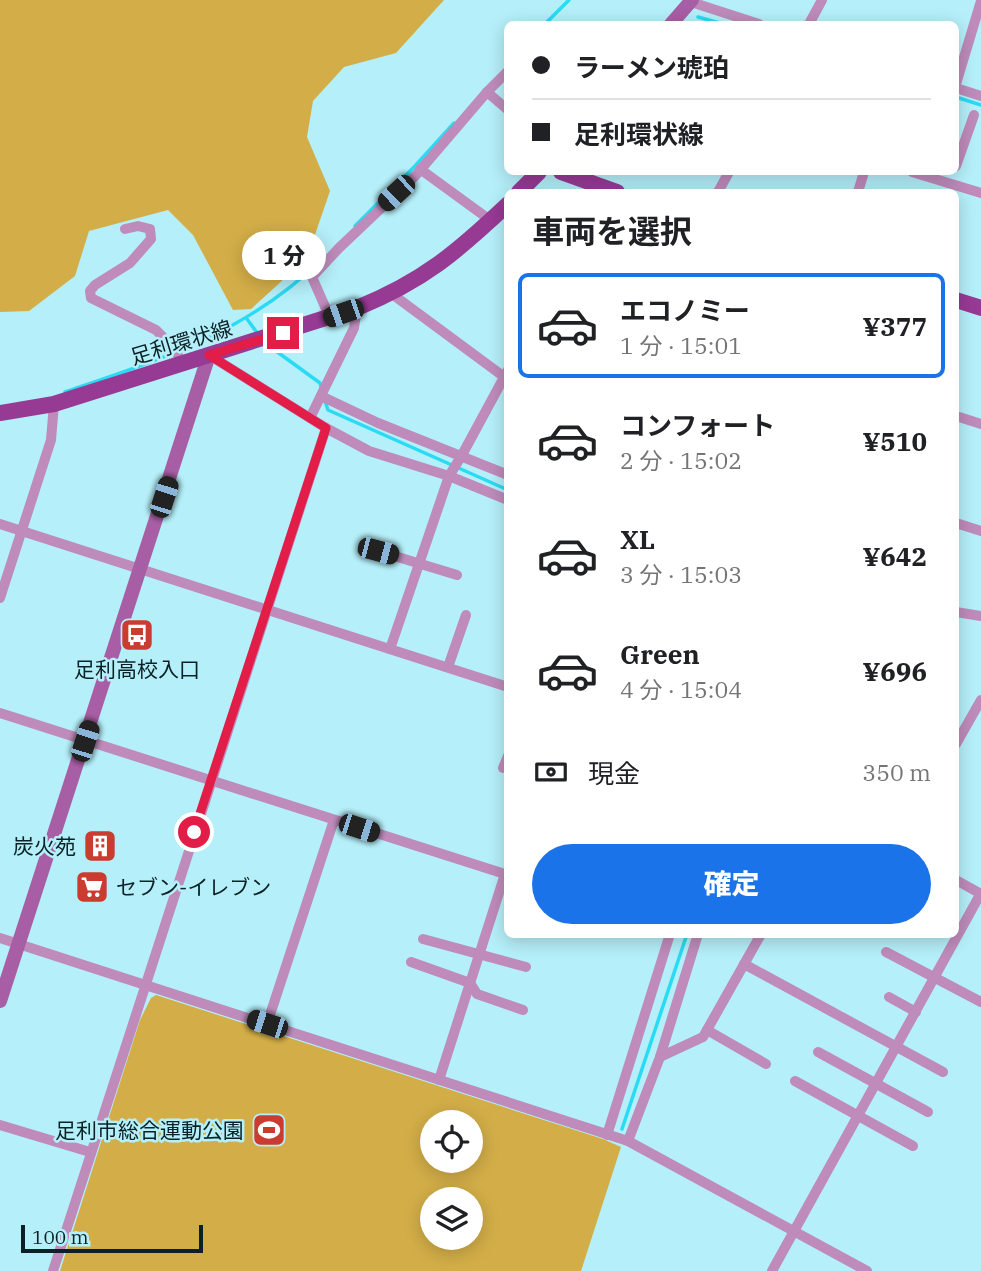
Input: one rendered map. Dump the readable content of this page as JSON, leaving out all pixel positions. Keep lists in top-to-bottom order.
{
  "streets": {
    "main road": ["足利環状線"]
  },
  "places": {
    "bus stop": ["足利高校入口"],
    "building": ["炭火苑"],
    "supermarket": ["セブン-イレブン"],
    "sports": ["足利市総合運動公園"]
  },
  "scale_bar": "100 m",
  "page": {
    "banner": ["ラーメン琥珀", "足利環状線"],
    "heading": "車両を選択",
    "bubble": "1 分",
    "list": [
      {
        "name": "エコノミー",
        "note": "1 分 · 15:01",
        "value": "¥377"
      },
      {
        "name": "コンフォート",
        "note": "2 分 · 15:02",
        "value": "¥510"
      },
      {
        "name": "XL",
        "note": "3 分 · 15:03",
        "value": "¥642"
      },
      {
        "name": "Green",
        "note": "4 分 · 15:04",
        "value": "¥696"
      }
    ],
    "pay": ["現金", "350 m"],
    "buttons": "確定",
    "scale": "100 m"
  }
}
